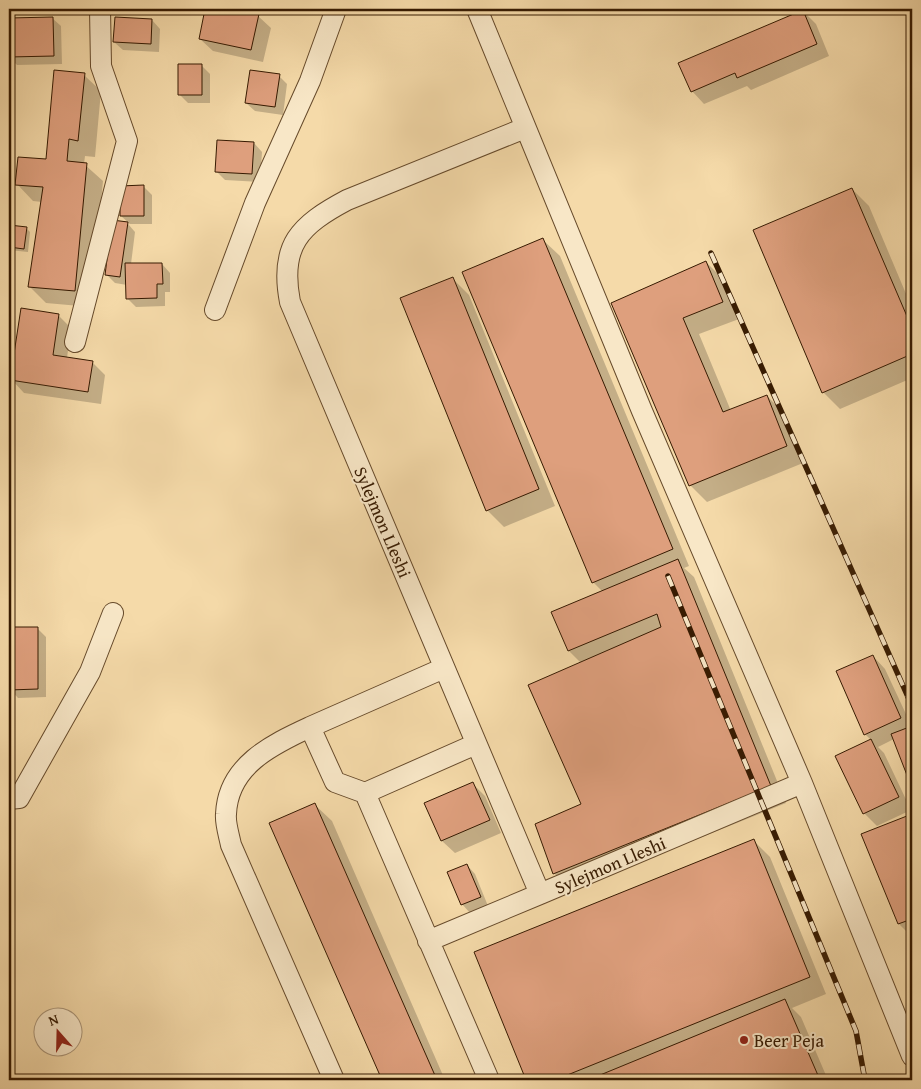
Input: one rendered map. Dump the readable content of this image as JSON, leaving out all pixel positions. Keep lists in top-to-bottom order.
{
  "streets": {
    "street": ["Sylejmon Lleshi"]
  },
  "places": ["Beer Peja"],
  "north": "top"
}
